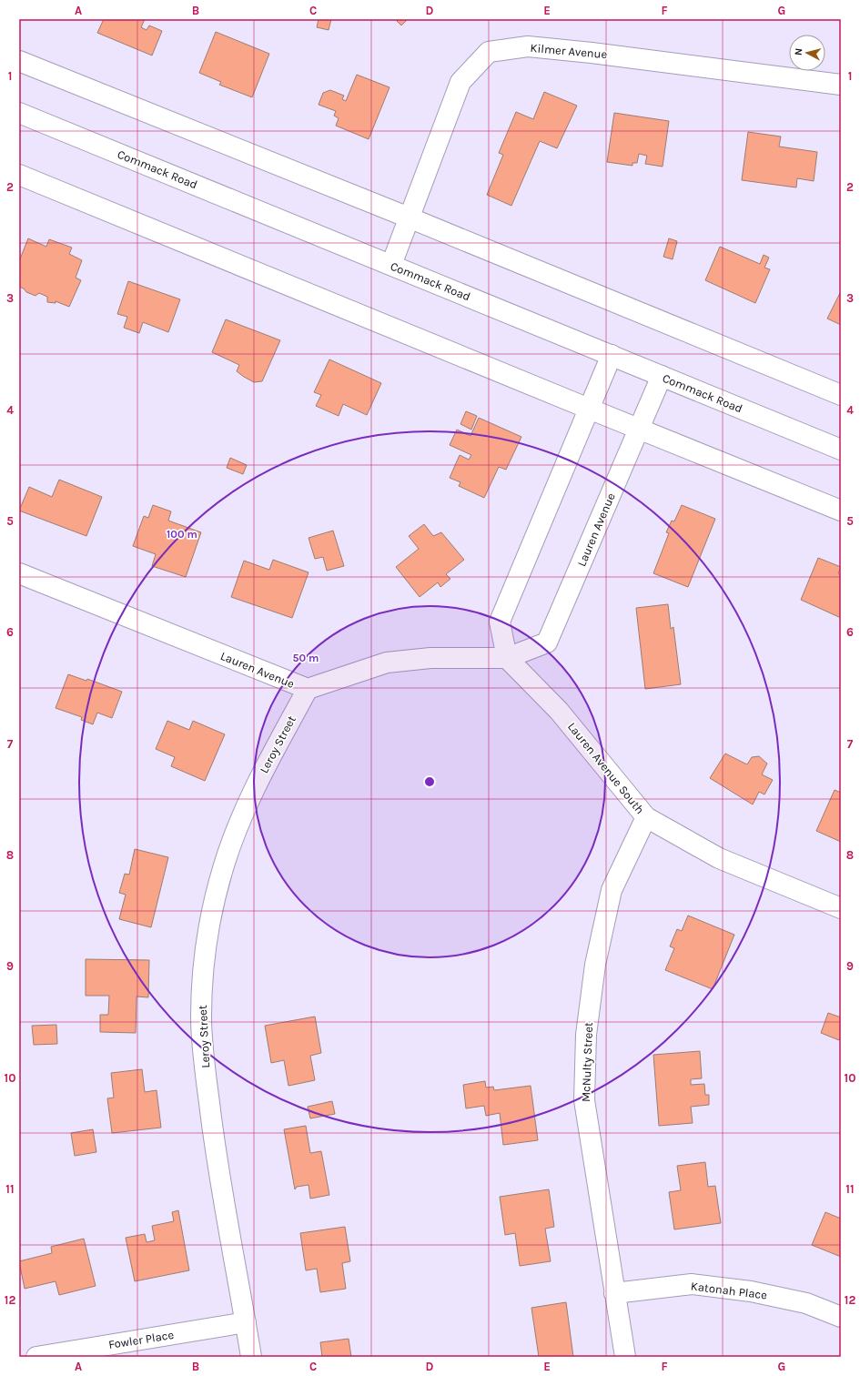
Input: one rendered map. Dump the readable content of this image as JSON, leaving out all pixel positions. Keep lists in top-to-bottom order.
{
  "streets": {
    "street": [
      "Kilmer Avenue",
      "Commack Road",
      "Lauren Avenue",
      "Leroy Street",
      "Lauren Avenue South",
      "McNulty Street",
      "Katonah Place",
      "Fowler Place"
    ]
  },
  "crossings": [
    ["Kilmer Avenue", "Commack Road"],
    ["Commack Road", "Lauren Avenue"],
    ["Lauren Avenue", "Leroy Street"],
    ["Lauren Avenue", "Lauren Avenue South"],
    ["Leroy Street", "Fowler Place"],
    ["Lauren Avenue South", "McNulty Street"],
    ["McNulty Street", "Katonah Place"]
  ],
  "north": "left",
  "grid": {
    "columns": [
      "A",
      "B",
      "C",
      "D",
      "E",
      "F",
      "G"
    ],
    "rows": [
      "1",
      "2",
      "3",
      "4",
      "5",
      "6",
      "7",
      "8",
      "9",
      "10",
      "11",
      "12"
    ]
  },
  "rings": ["100 m", "50 m"]
}
